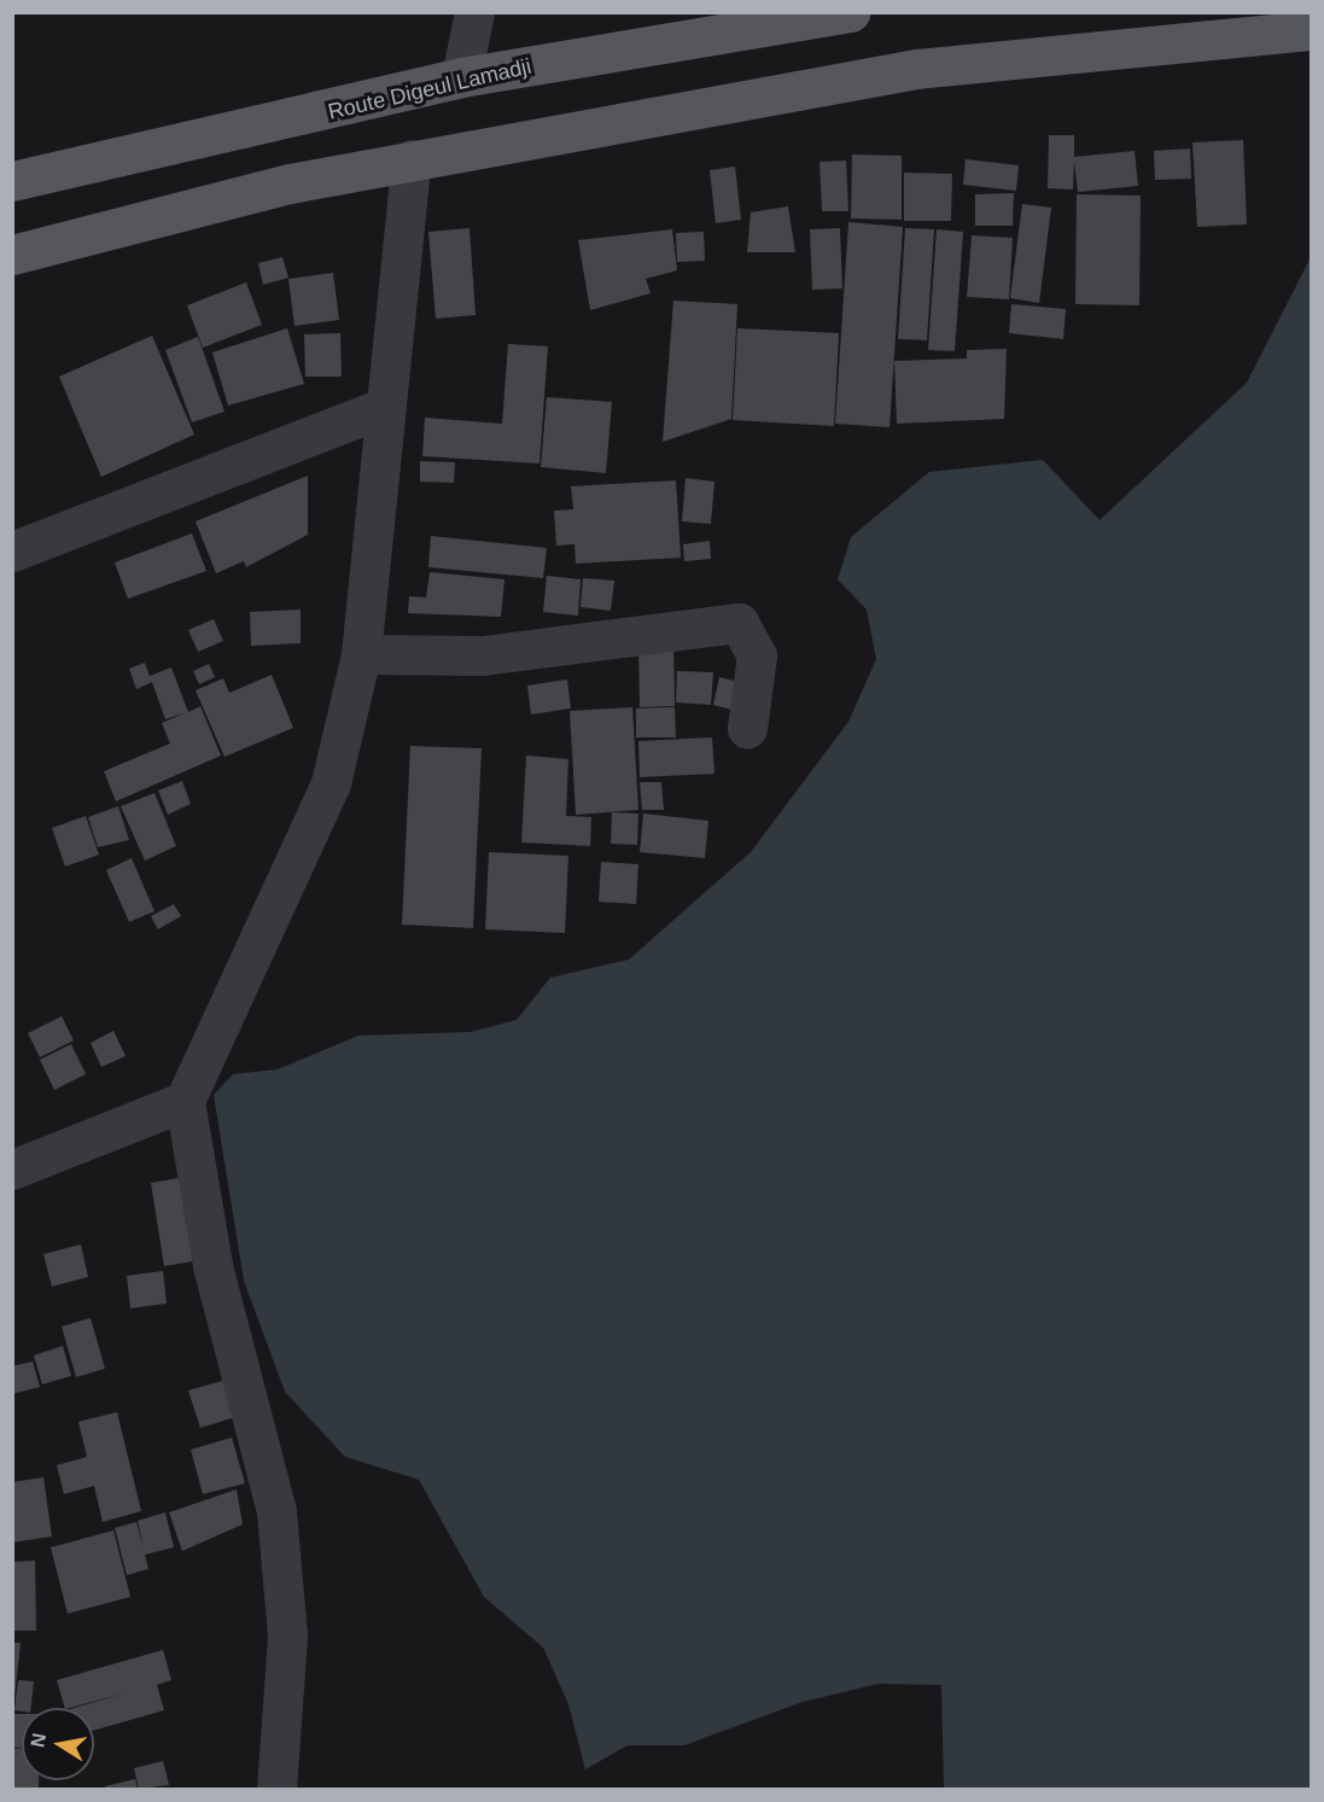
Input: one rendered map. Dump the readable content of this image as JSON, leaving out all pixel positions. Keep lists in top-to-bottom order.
{
  "streets": {
    "main road": ["Route Digeul Lamadji"]
  },
  "north": "left"
}
